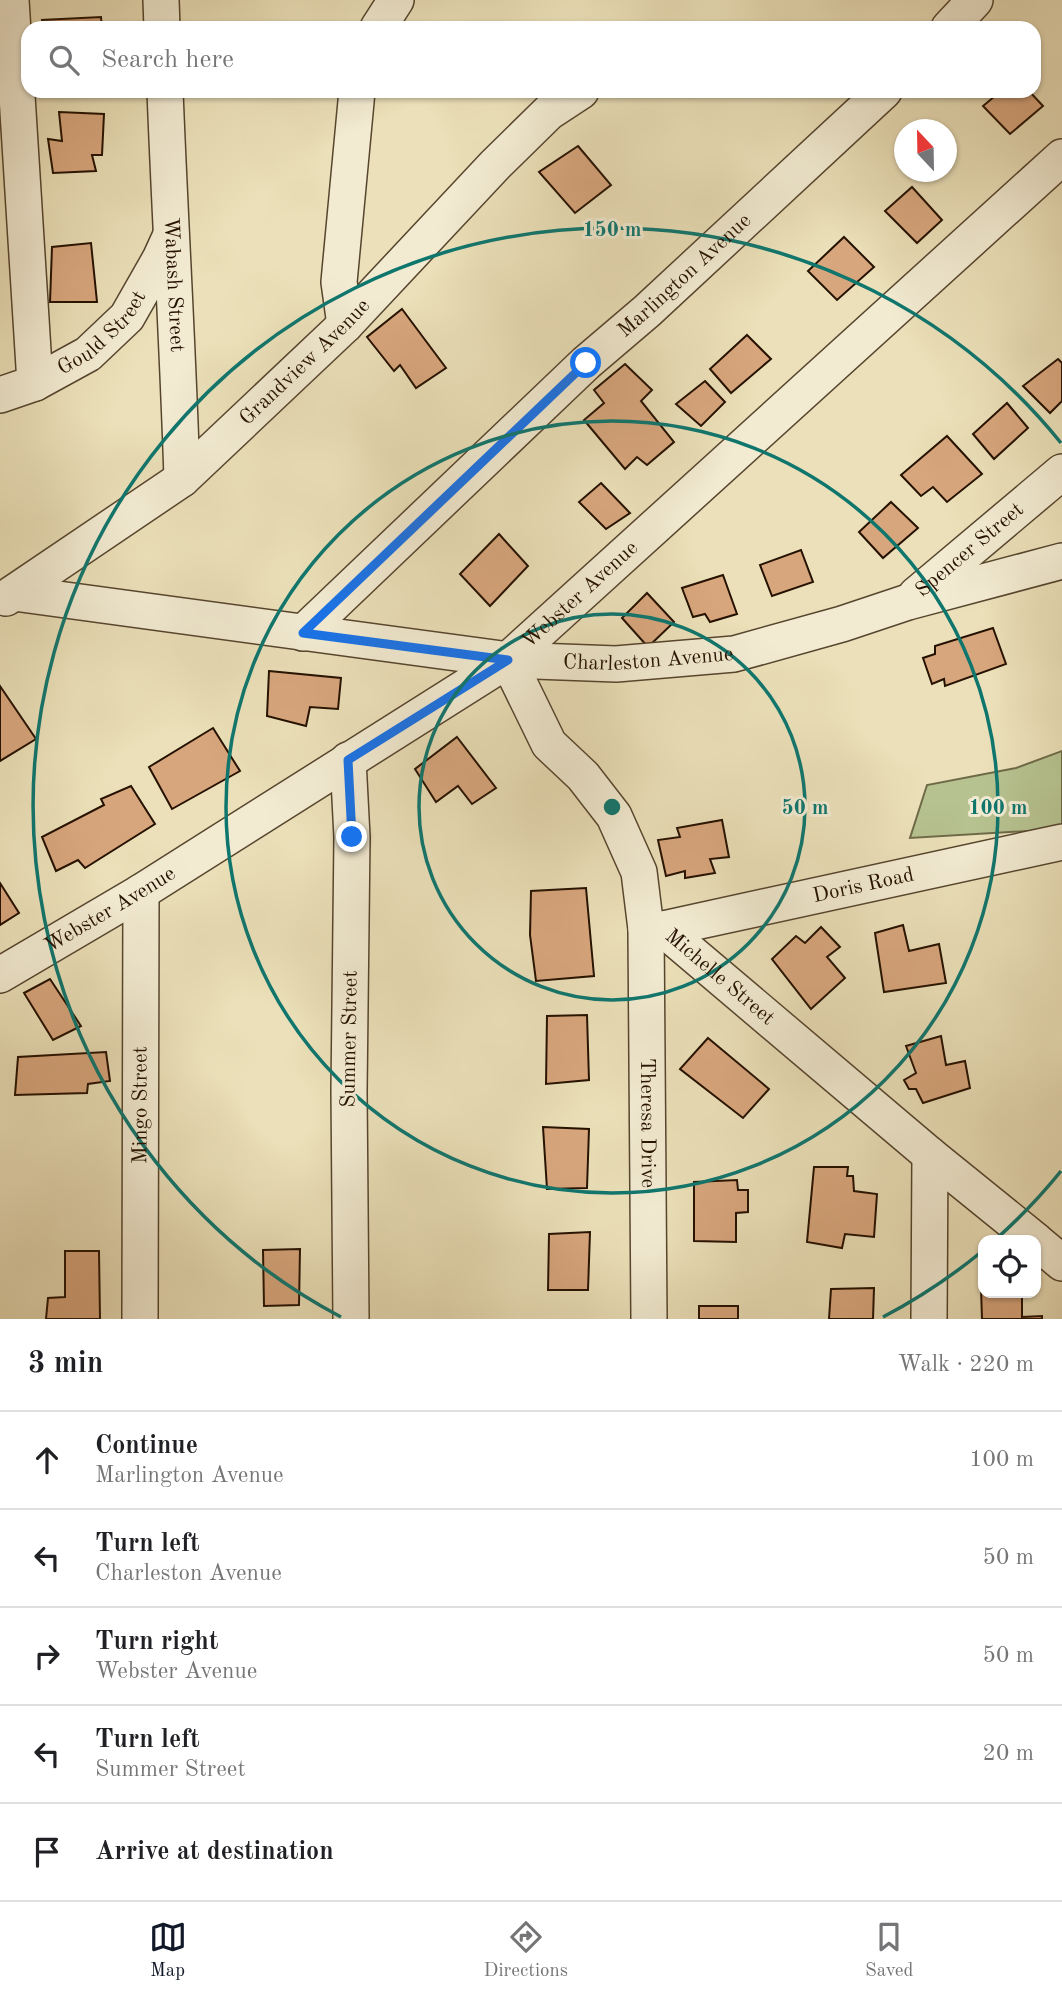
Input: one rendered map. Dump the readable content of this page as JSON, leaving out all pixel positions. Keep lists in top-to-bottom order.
{
  "streets": {
    "street": [
      "Marlington Avenue",
      "Wabash Street",
      "Gould Street",
      "Grandview Avenue",
      "Spencer Street",
      "Webster Avenue",
      "Charleston Avenue",
      "Doris Road",
      "Michelle Street",
      "Summer Street",
      "Mingo Street",
      "Theresa Drive"
    ]
  },
  "crossings": [
    ["Marlington Avenue", "Charleston Avenue"],
    ["Wabash Street", "Gould Street"],
    ["Wabash Street", "Grandview Avenue"],
    ["Grandview Avenue", "Charleston Avenue"],
    ["Spencer Street", "Charleston Avenue"],
    ["Webster Avenue", "Charleston Avenue"],
    ["Webster Avenue", "Michelle Street"],
    ["Webster Avenue", "Summer Street"],
    ["Webster Avenue", "Mingo Street"],
    ["Charleston Avenue", "Michelle Street"],
    ["Doris Road", "Michelle Street"],
    ["Doris Road", "Theresa Drive"],
    ["Michelle Street", "Theresa Drive"]
  ],
  "north": "top",
  "page": {
    "search": "Search here",
    "heading": ["3 min", "Walk · 220 m"],
    "list": [
      ["Continue", "Marlington Avenue", "100 m"],
      ["Turn left", "Charleston Avenue", "50 m"],
      ["Turn right", "Webster Avenue", "50 m"],
      ["Turn left", "Summer Street", "20 m"],
      "Arrive at destination"
    ],
    "nav": ["Map", "Directions", "Saved"]
  },
  "rings": ["150 m", "50 m", "100 m"]
}
